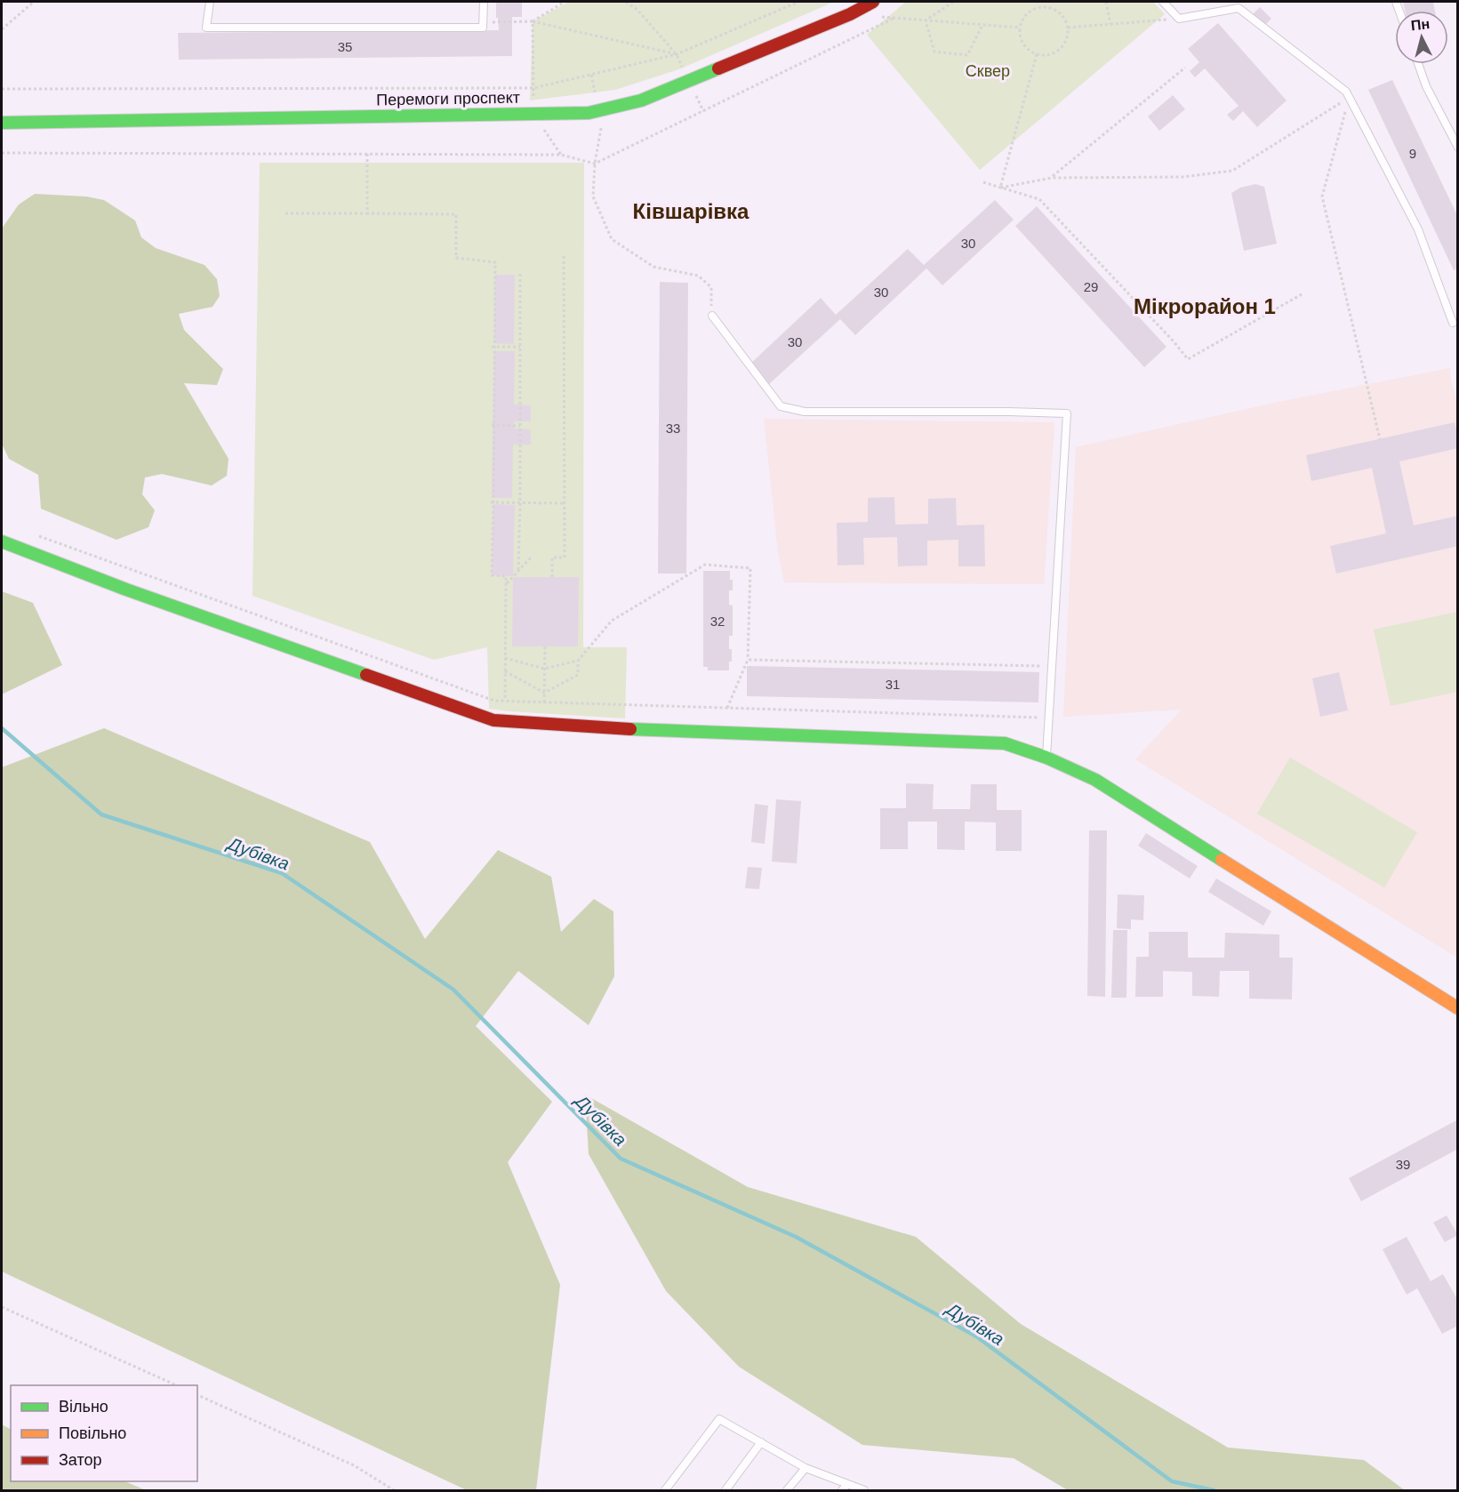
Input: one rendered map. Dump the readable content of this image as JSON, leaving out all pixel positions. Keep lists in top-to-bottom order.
{
  "streets": {
    "street": ["Перемоги проспект"]
  },
  "districts": ["Ківшарівка", "Мікрорайон 1"],
  "water": ["Дубівка"],
  "parks": ["Сквер"],
  "house_numbers": [
    "35",
    "9",
    "30",
    "29",
    "30",
    "30",
    "33",
    "32",
    "31",
    "39"
  ],
  "legend": ["Вільно", "Повільно", "Затор"],
  "north": "top"
}
